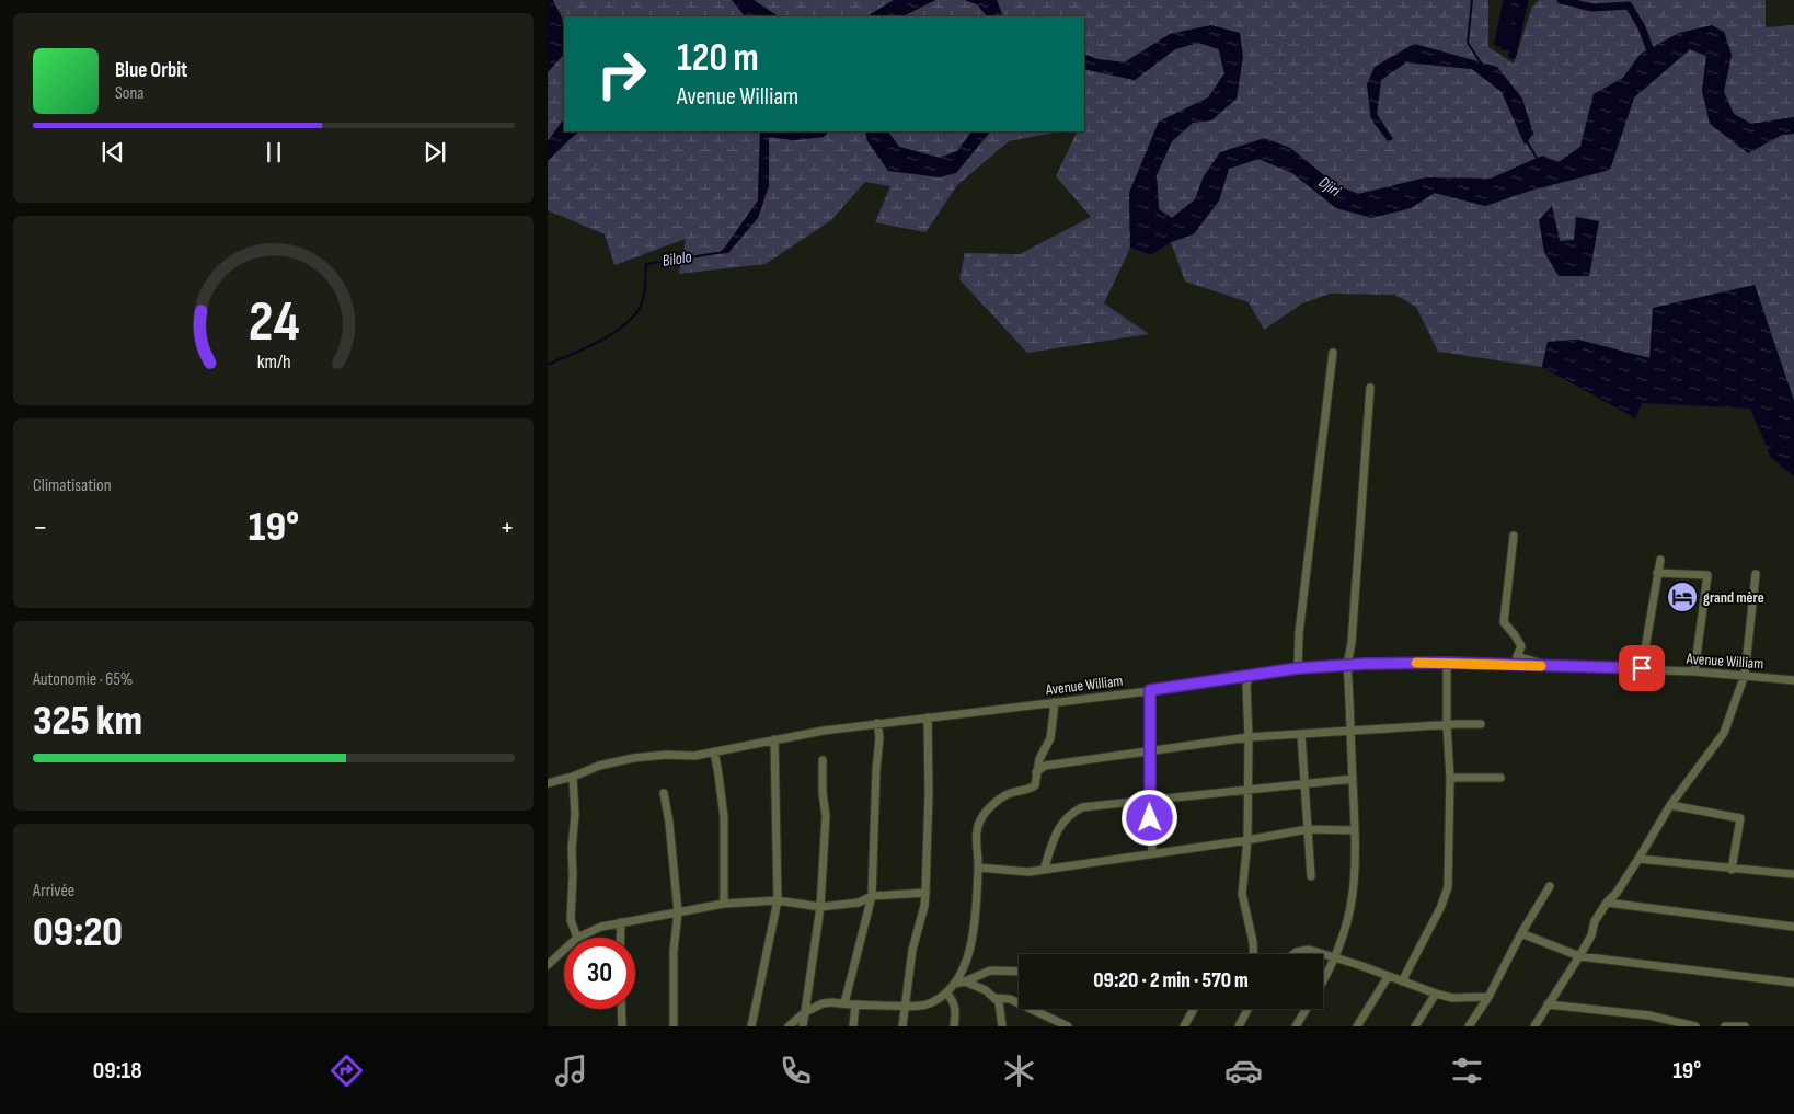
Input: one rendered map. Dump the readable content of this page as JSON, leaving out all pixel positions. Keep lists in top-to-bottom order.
{
  "streets": {
    "street": ["Avenue William"]
  },
  "water": ["Djiri", "Bilolo"],
  "places": {
    "hotel": ["grand mère"]
  },
  "page": {
    "turn": ["120 m", "Avenue William"],
    "song": ["Blue Orbit", "Sona"],
    "tile": [
      "Climatisation",
      ["Autonomie · 65%", "325 km"],
      ["Arrivée", "09:20"]
    ],
    "heat": ["−", "19°", "+"],
    "limit": "30",
    "trip": "09:20 · 2 min · 570 m",
    "tabs": ["09:18", "19°"],
    "gauge": ["24", "km/h"]
  }
}
